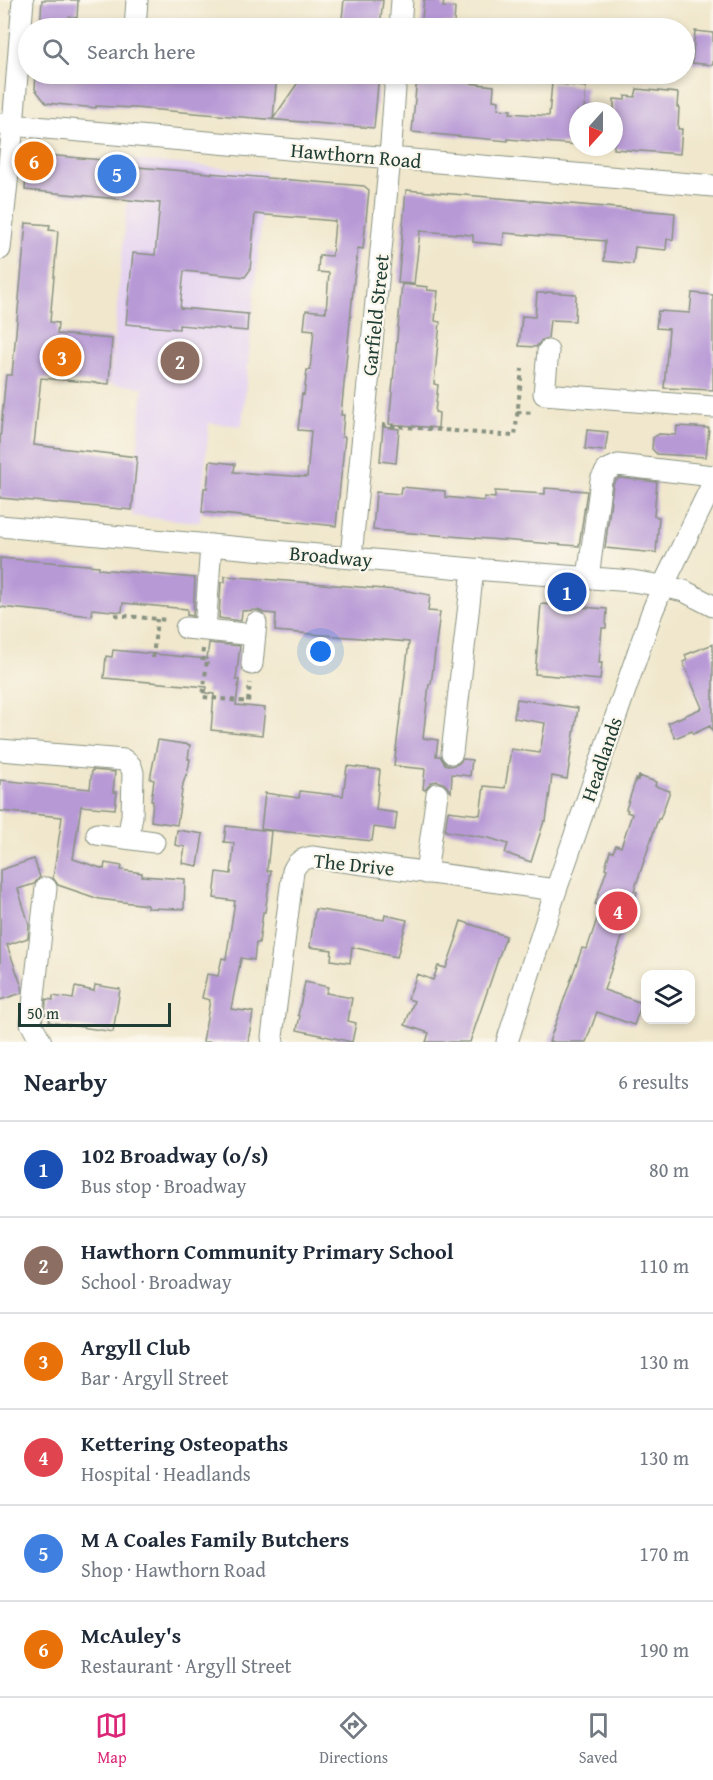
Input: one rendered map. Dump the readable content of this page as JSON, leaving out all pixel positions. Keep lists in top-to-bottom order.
{
  "streets": {
    "street": [
      "Hawthorn Road",
      "Garfield Street",
      "Broadway",
      "Headlands",
      "The Drive"
    ]
  },
  "crossings": [
    ["Hawthorn Road", "Garfield Street"],
    ["Garfield Street", "Broadway"],
    ["Broadway", "Headlands"],
    ["Headlands", "The Drive"]
  ],
  "scale_bar": "50 m",
  "north": "bottom",
  "page": {
    "search": "Search here",
    "pins": [
      "6",
      "5",
      "3",
      "2",
      "1",
      "4"
    ],
    "scale": "50 m",
    "heading": ["Nearby", "6 results"],
    "list": [
      {
        "mark": "1",
        "name": "102 Broadway (o/s)",
        "note": "Bus stop · Broadway",
        "value": "80 m"
      },
      {
        "mark": "2",
        "name": "Hawthorn Community Primary School",
        "note": "School · Broadway",
        "value": "110 m"
      },
      {
        "mark": "3",
        "name": "Argyll Club",
        "note": "Bar · Argyll Street",
        "value": "130 m"
      },
      {
        "mark": "4",
        "name": "Kettering Osteopaths",
        "note": "Hospital · Headlands",
        "value": "130 m"
      },
      {
        "mark": "5",
        "name": "M A Coales Family Butchers",
        "note": "Shop · Hawthorn Road",
        "value": "170 m"
      },
      {
        "mark": "6",
        "name": "McAuley's",
        "note": "Restaurant · Argyll Street",
        "value": "190 m"
      }
    ],
    "nav": ["Map", "Directions", "Saved"]
  }
}
